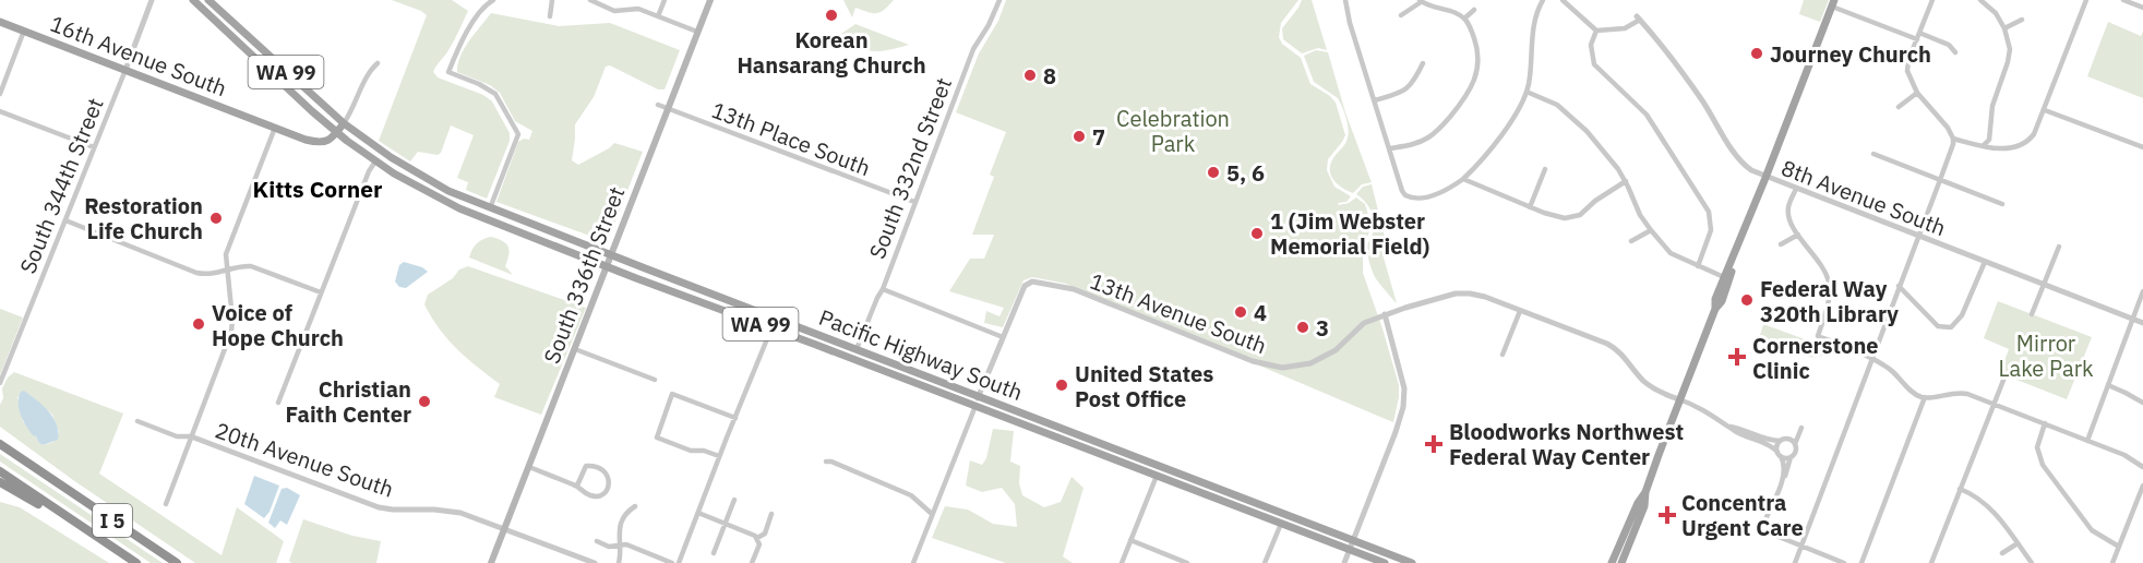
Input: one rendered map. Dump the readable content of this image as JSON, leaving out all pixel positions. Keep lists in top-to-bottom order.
{
  "streets": {
    "highway": ["I 5"],
    "main road": [
      "16th Avenue South",
      "WA 99",
      "South 336th Street",
      "Pacific Highway South"
    ],
    "street": [
      "13th Place South",
      "South 332nd Street",
      "South 344th Street",
      "8th Avenue South",
      "13th Avenue South",
      "20th Avenue South"
    ]
  },
  "crossings": [
    ["16th Avenue South", "South 344th Street"],
    ["16th Avenue South", "Pacific Highway South"],
    ["13th Place South", "South 332nd Street"],
    ["13th Place South", "South 336th Street"],
    ["South 332nd Street", "Pacific Highway South"],
    ["South 336th Street", "Pacific Highway South"],
    ["South 336th Street", "20th Avenue South"]
  ],
  "districts": ["Kitts Corner"],
  "parks": ["Celebration Park", "Mirror Lake Park"],
  "places": {
    "other": [
      "Korean Hansarang Church",
      "Journey Church",
      "8",
      "7",
      "5, 6",
      "Restoration Life Church",
      "1 (Jim Webster Memorial Field)",
      "Federal Way 320th Library",
      "4",
      "Voice of Hope Church",
      "3",
      "United States Post Office",
      "Christian Faith Center"
    ],
    "health": ["Cornerstone Clinic", "Bloodworks Northwest Federal Way Center", "Concentra Urgent Care"]
  }
}
